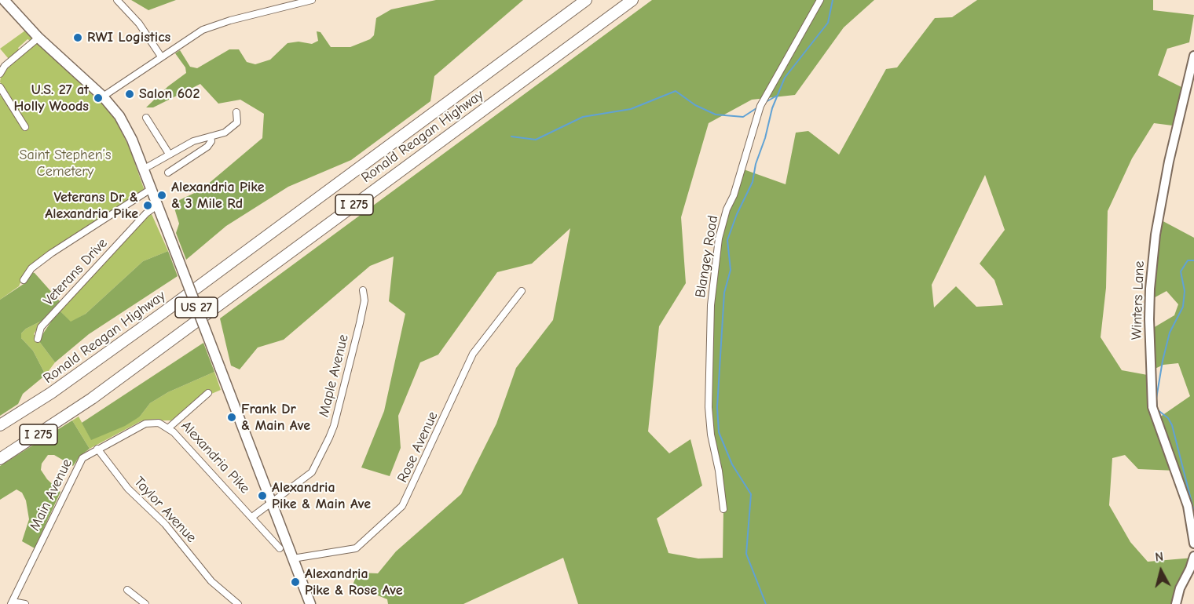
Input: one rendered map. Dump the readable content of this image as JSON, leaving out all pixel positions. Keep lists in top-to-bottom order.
{
  "streets": {
    "highway": ["Ronald Reagan Highway", "I 275"],
    "main road": ["US 27", "Alexandria Pike"],
    "street": [
      "Blangey Road",
      "Veterans Drive",
      "Winters Lane",
      "Maple Avenue",
      "Rose Avenue",
      "Main Avenue",
      "Taylor Avenue"
    ]
  },
  "crossings": [
    ["Veterans Drive", "Alexandria Pike"],
    ["Maple Avenue", "Alexandria Pike"],
    ["Rose Avenue", "Alexandria Pike"],
    ["Alexandria Pike", "Main Avenue"],
    ["Main Avenue", "Taylor Avenue"]
  ],
  "parks": ["Saint Stephen’s Cemetery"],
  "places": [
    "RWI Logistics",
    "Salon 602",
    "U.S. 27 at Holly Woods",
    "Alexandria Pike & 3 Mile Rd",
    "Veterans Dr & Alexandria Pike",
    "Frank Dr & Main Ave",
    "Alexandria Pike & Main Ave",
    "Alexandria Pike & Rose Ave"
  ],
  "north": "top"
}
